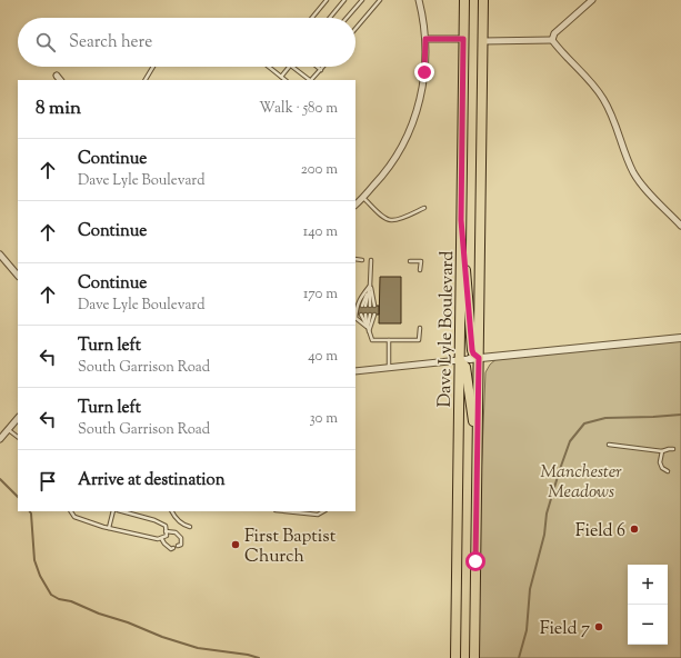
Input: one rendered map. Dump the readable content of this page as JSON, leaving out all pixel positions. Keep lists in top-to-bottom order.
{
  "streets": {
    "main road": ["Dave Lyle Boulevard"]
  },
  "parks": ["Manchester Meadows"],
  "places": ["Field 6", "First Baptist Church", "Field 7"],
  "page": {
    "search": "Search here",
    "heading": ["8 min", "Walk · 580 m"],
    "list": [
      ["Continue", "Dave Lyle Boulevard", "200 m"],
      ["Continue", "140 m"],
      ["Continue", "Dave Lyle Boulevard", "170 m"],
      ["Turn left", "South Garrison Road", "40 m"],
      ["Turn left", "South Garrison Road", "30 m"],
      "Arrive at destination"
    ],
    "map_buttons": ["+", "−"]
  }
}
